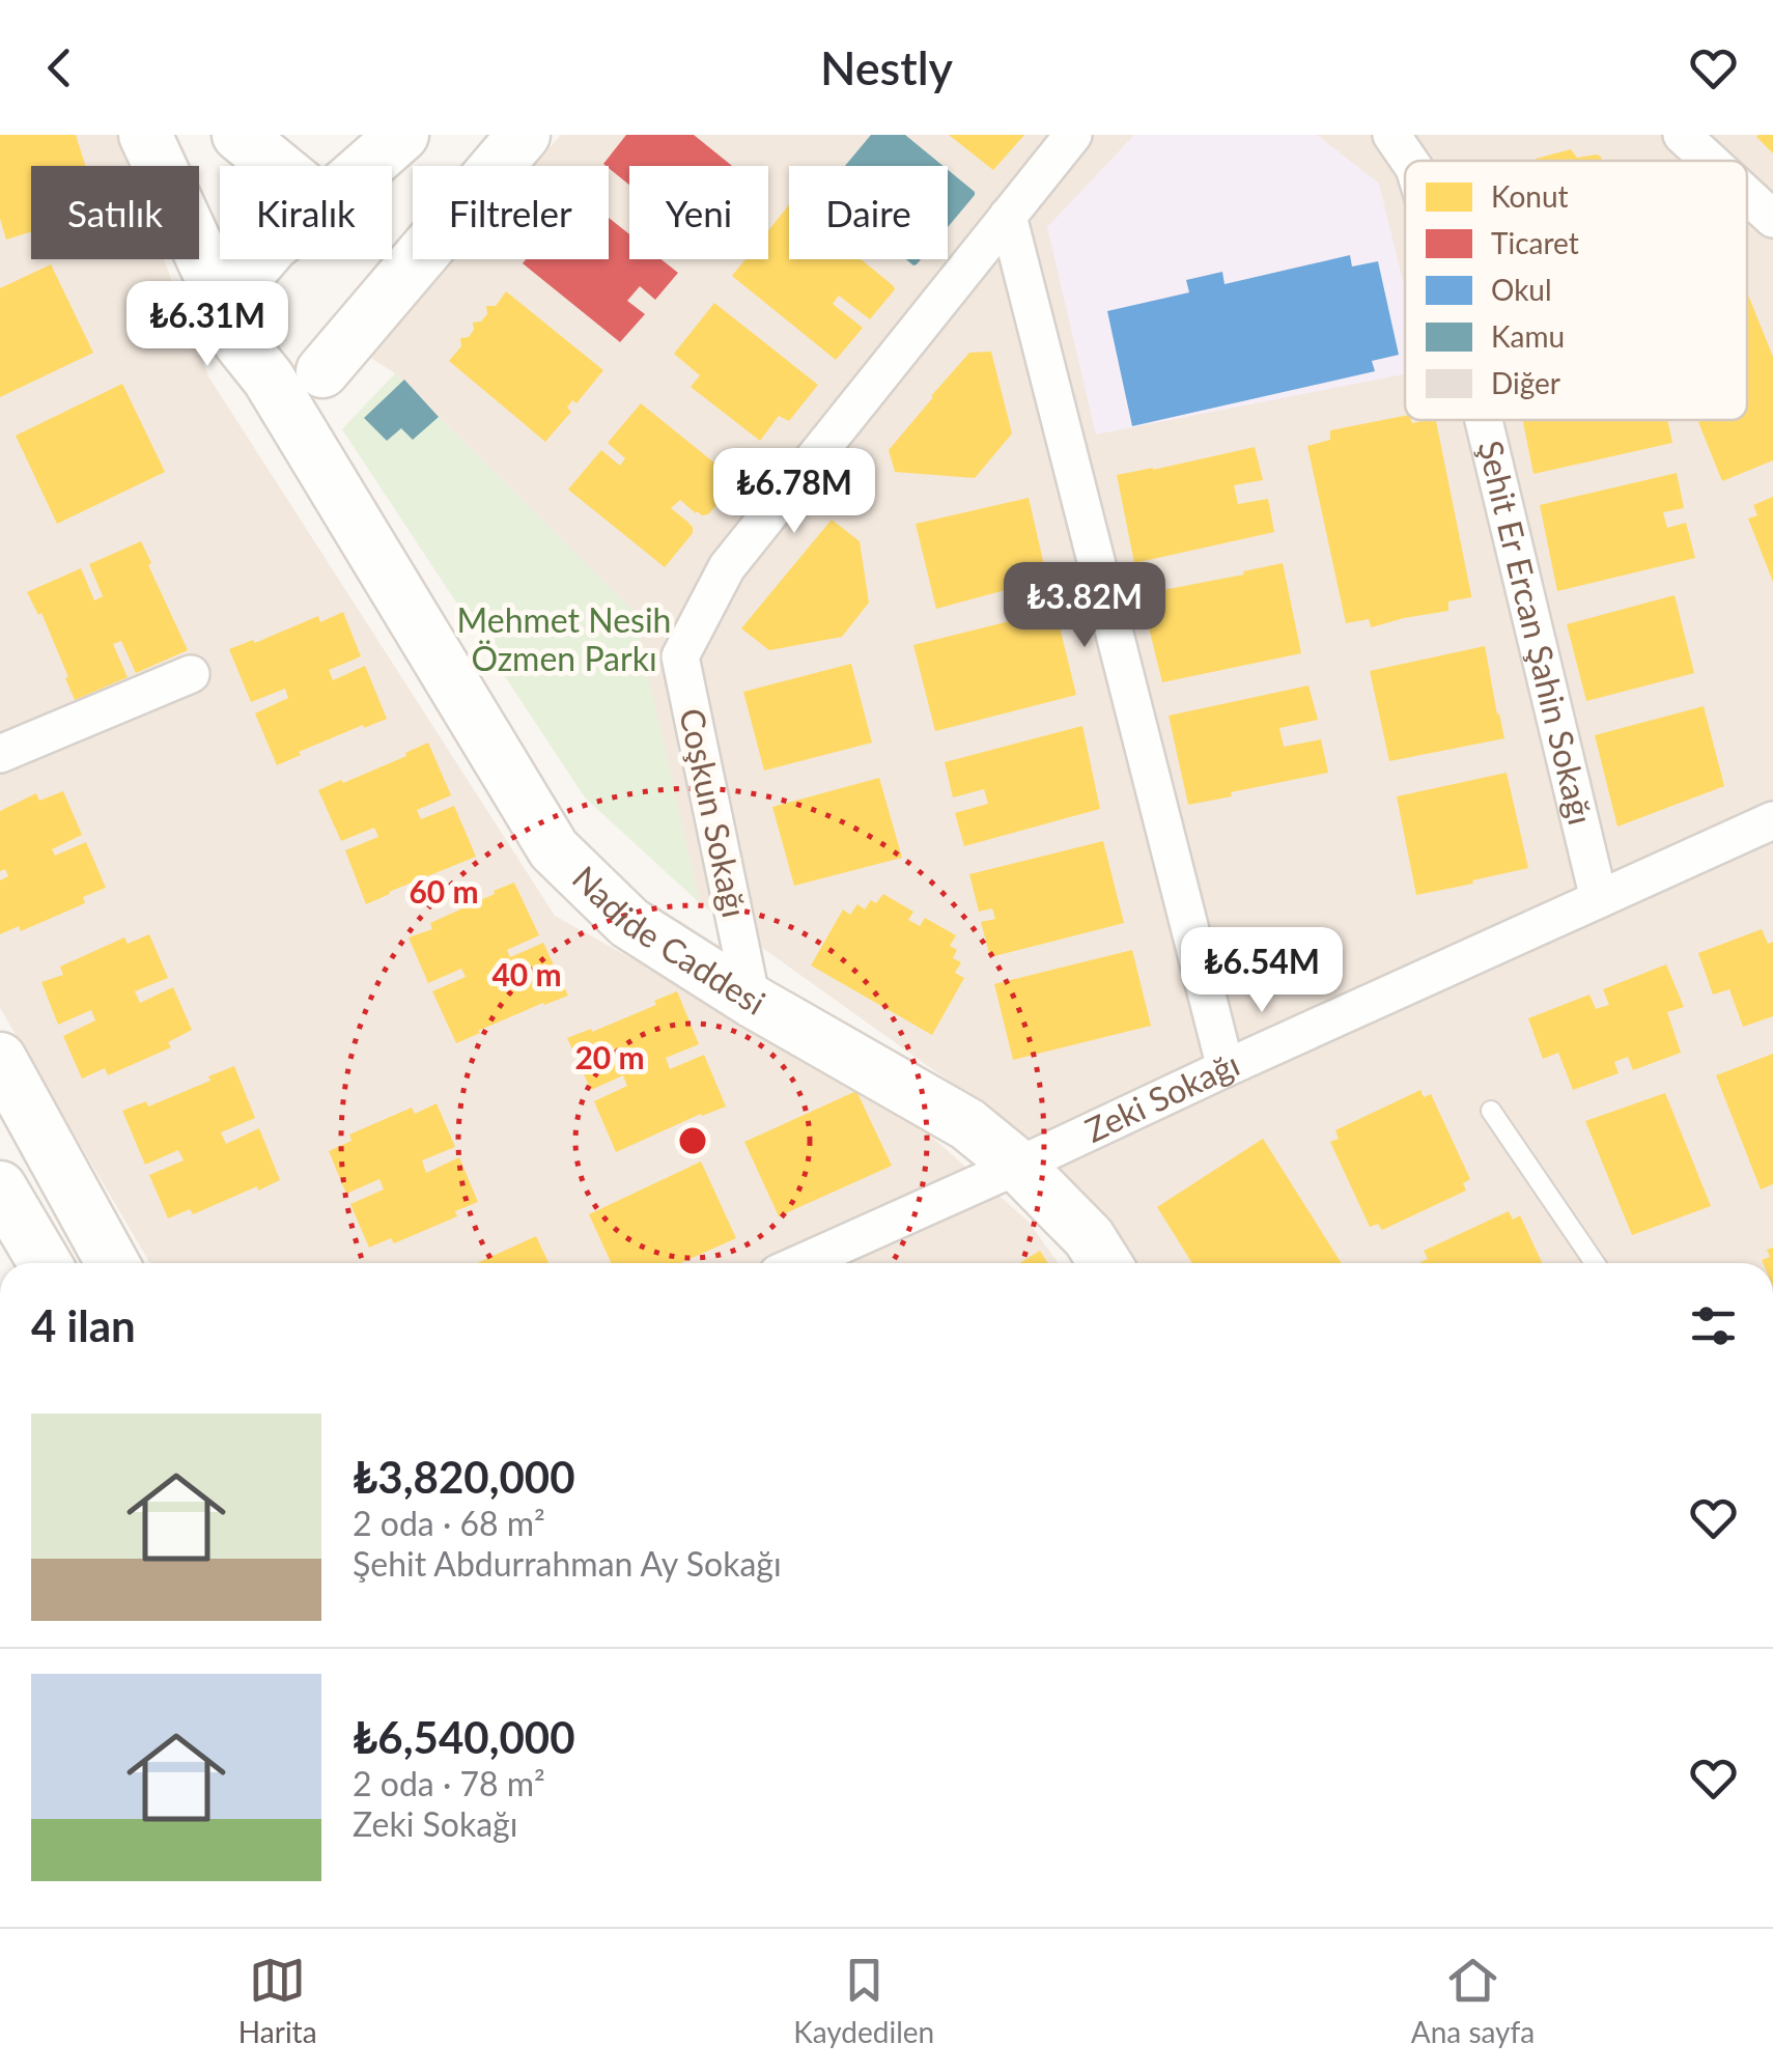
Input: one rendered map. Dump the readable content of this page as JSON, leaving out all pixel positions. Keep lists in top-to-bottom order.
{
  "streets": {
    "main road": ["Nadide Caddesi"],
    "street": ["Şehit Er Ercan Şahin Sokağı", "Coşkun Sokağı", "Zeki Sokağı"]
  },
  "crossings": [
    ["Şehit Er Ercan Şahin Sokağı", "Zeki Sokağı"],
    ["Coşkun Sokağı", "Nadide Caddesi"],
    ["Nadide Caddesi", "Zeki Sokağı"]
  ],
  "parks": ["Mehmet Nesih Özmen Parkı"],
  "legend": [
    "Konut",
    "Ticaret",
    "Okul",
    "Kamu",
    "Diğer"
  ],
  "page": {
    "header": "Nestly",
    "chip": [
      "Satılık",
      "Kiralık",
      "Filtreler",
      "Yeni",
      "Daire"
    ],
    "price": [
      "₺6.31M",
      "₺6.78M",
      "₺3.82M",
      "₺6.54M"
    ],
    "heading": "4 ilan",
    "list": [
      {
        "name": "₺3,820,000",
        "note": "2 oda · 68 m² · Şehit Abdurrahman Ay Sokağı"
      },
      {
        "name": "₺6,540,000",
        "note": "2 oda · 78 m² · Zeki Sokağı"
      }
    ],
    "tabs": ["Harita", "Kaydedilen", "Ana sayfa"]
  },
  "rings": ["60 m", "40 m", "20 m"]
}
